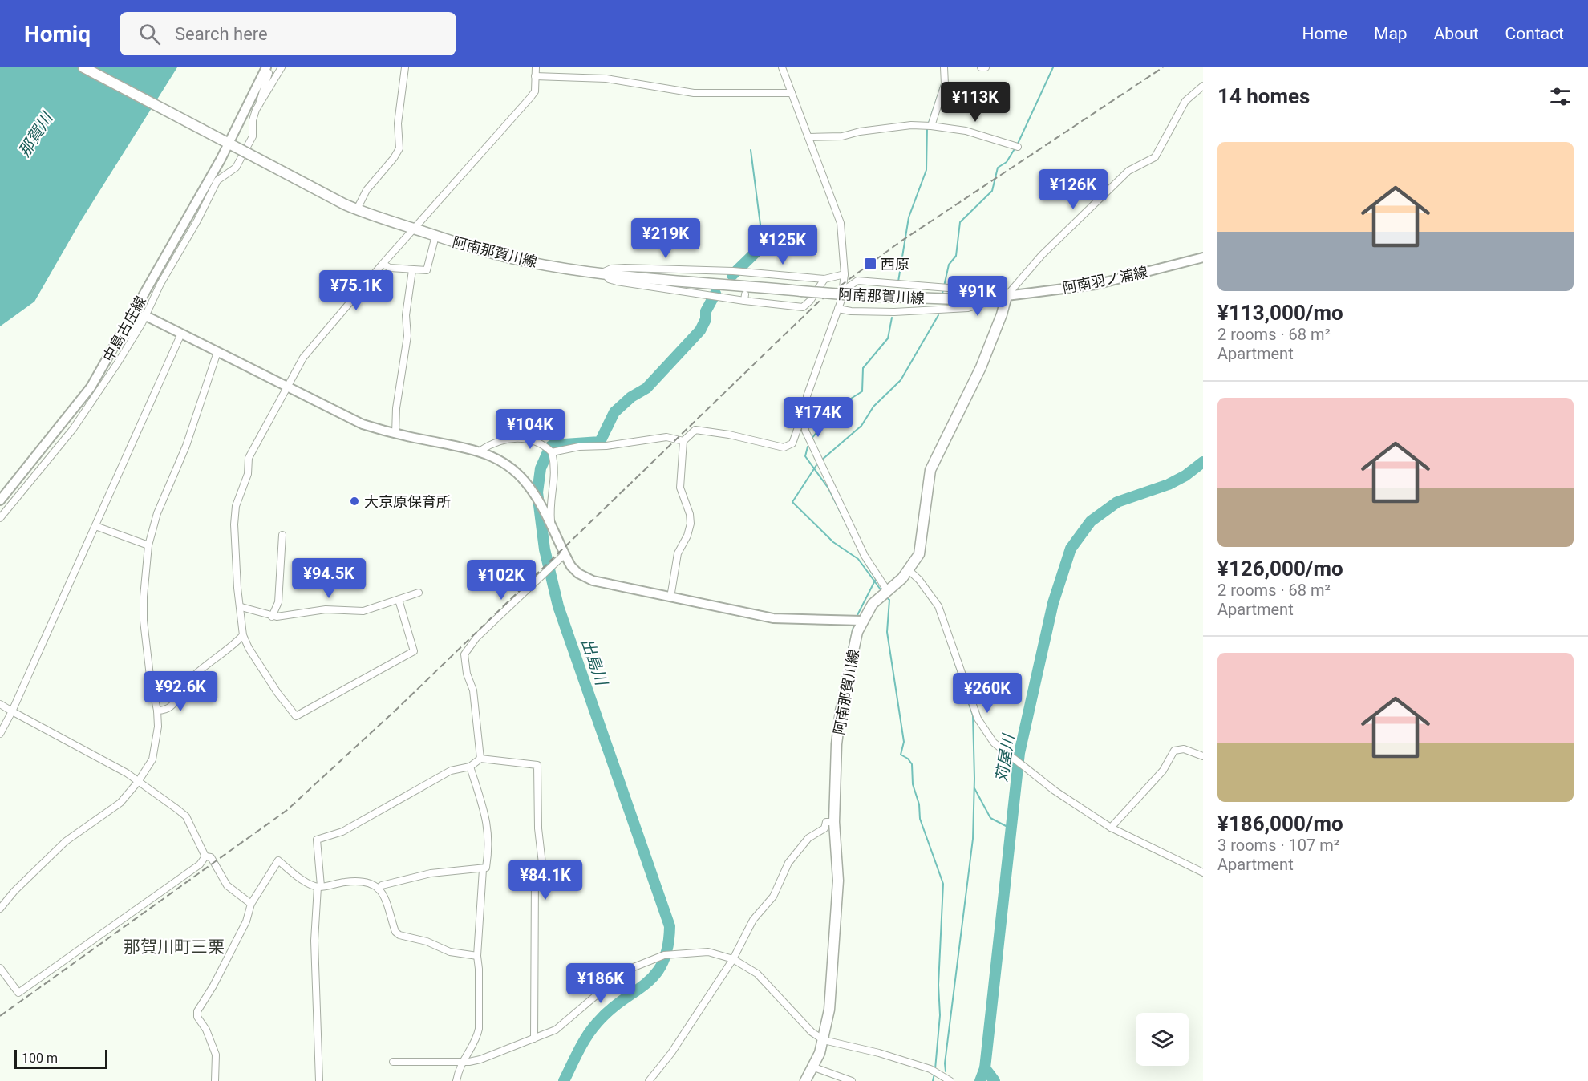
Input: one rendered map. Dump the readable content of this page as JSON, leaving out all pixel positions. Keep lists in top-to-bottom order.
{
  "streets": {
    "main road": ["阿南那賀川線"],
    "street": ["阿南羽ノ浦線", "中島古庄線"]
  },
  "crossings": [
    ["阿南那賀川線", "阿南羽ノ浦線"],
    ["阿南那賀川線", "中島古庄線"]
  ],
  "districts": ["那賀川町三栗"],
  "water": ["那賀川", "出島川", "苅屋川"],
  "places": {
    "transit": ["西原"],
    "other": ["大京原保育所"]
  },
  "scale_bar": "100 m",
  "page": {
    "header": "Homiq",
    "search": "Search here",
    "nav": [
      "Home",
      "Map",
      "About",
      "Contact"
    ],
    "heading": "14 homes",
    "price": [
      "¥113K",
      "¥126K",
      "¥219K",
      "¥125K",
      "¥75.1K",
      "¥91K",
      "¥174K",
      "¥104K",
      "¥94.5K",
      "¥102K",
      "¥92.6K",
      "¥260K",
      "¥84.1K",
      "¥186K"
    ],
    "list": [
      {
        "name": "¥113,000/mo",
        "note": "2 rooms · 68 m² · Apartment"
      },
      {
        "name": "¥126,000/mo",
        "note": "2 rooms · 68 m² · Apartment"
      },
      {
        "name": "¥186,000/mo",
        "note": "3 rooms · 107 m² · Apartment"
      }
    ],
    "scale": "100 m"
  }
}
